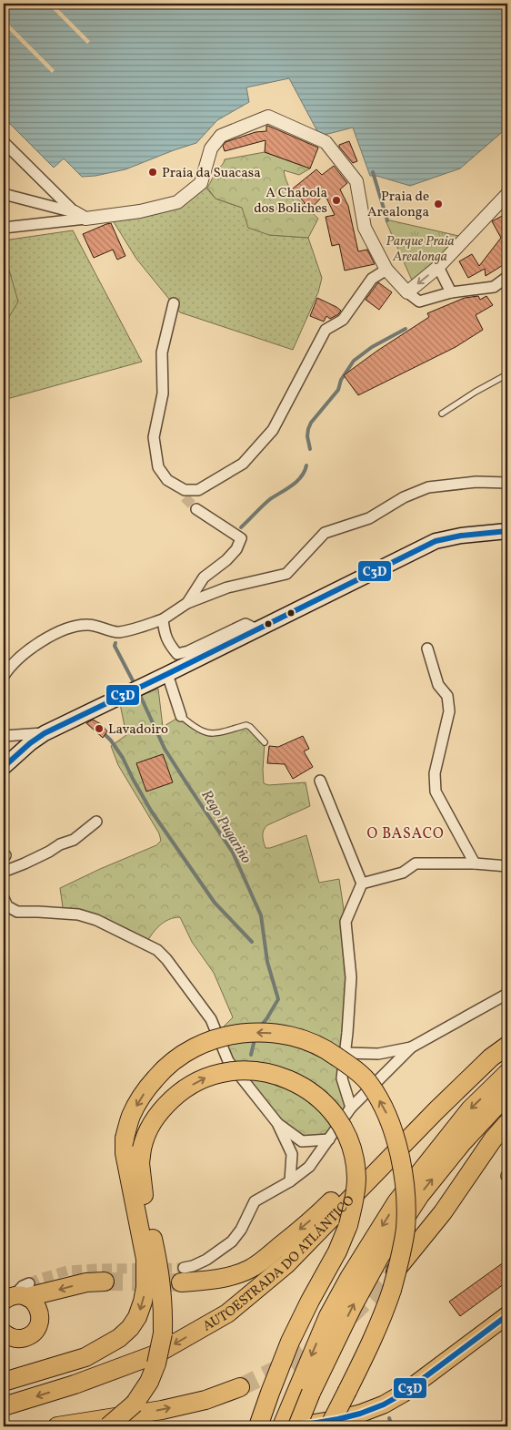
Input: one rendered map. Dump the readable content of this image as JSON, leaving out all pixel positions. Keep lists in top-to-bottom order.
{
  "streets": {
    "highway": ["AUTOESTRADA DO ATLÁNTICO"]
  },
  "districts": ["O BASACO"],
  "water": ["Rego Pugariño"],
  "parks": ["Parque Praia Arealonga"],
  "places": [
    "Praia da Suacasa",
    "A Chabola dos Boliches",
    "Praia de Arealonga",
    "Lavadoiro"
  ],
  "lines": ["transit line C3D"]
}
